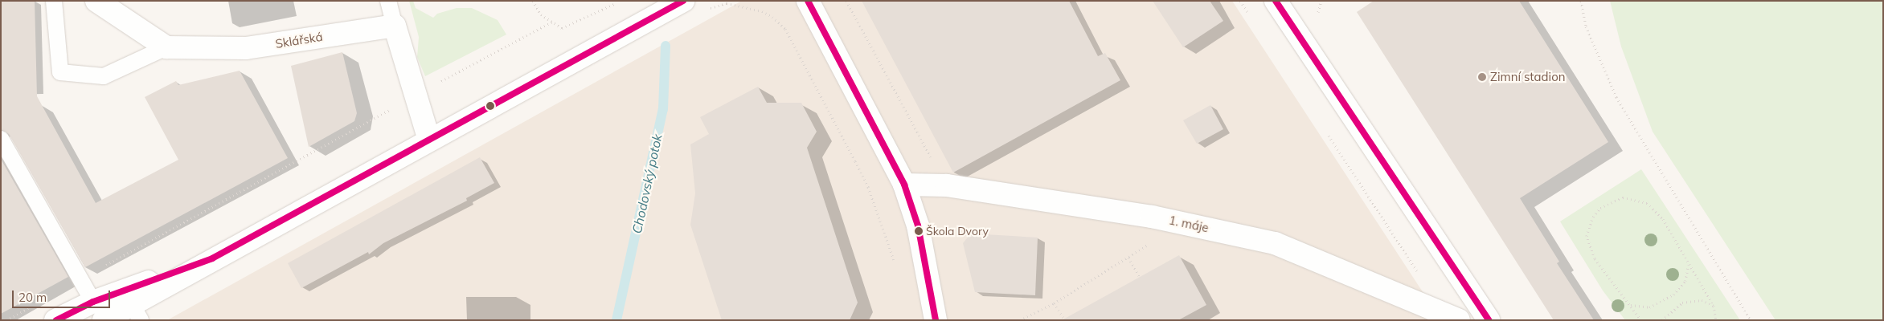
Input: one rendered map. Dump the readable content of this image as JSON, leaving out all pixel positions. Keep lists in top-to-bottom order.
{
  "streets": {
    "street": ["Sklářská", "1. máje"]
  },
  "water": ["Chodovský potok"],
  "places": ["Zimní stadion", "Škola Dvory"],
  "scale_bar": "20 m"
}
